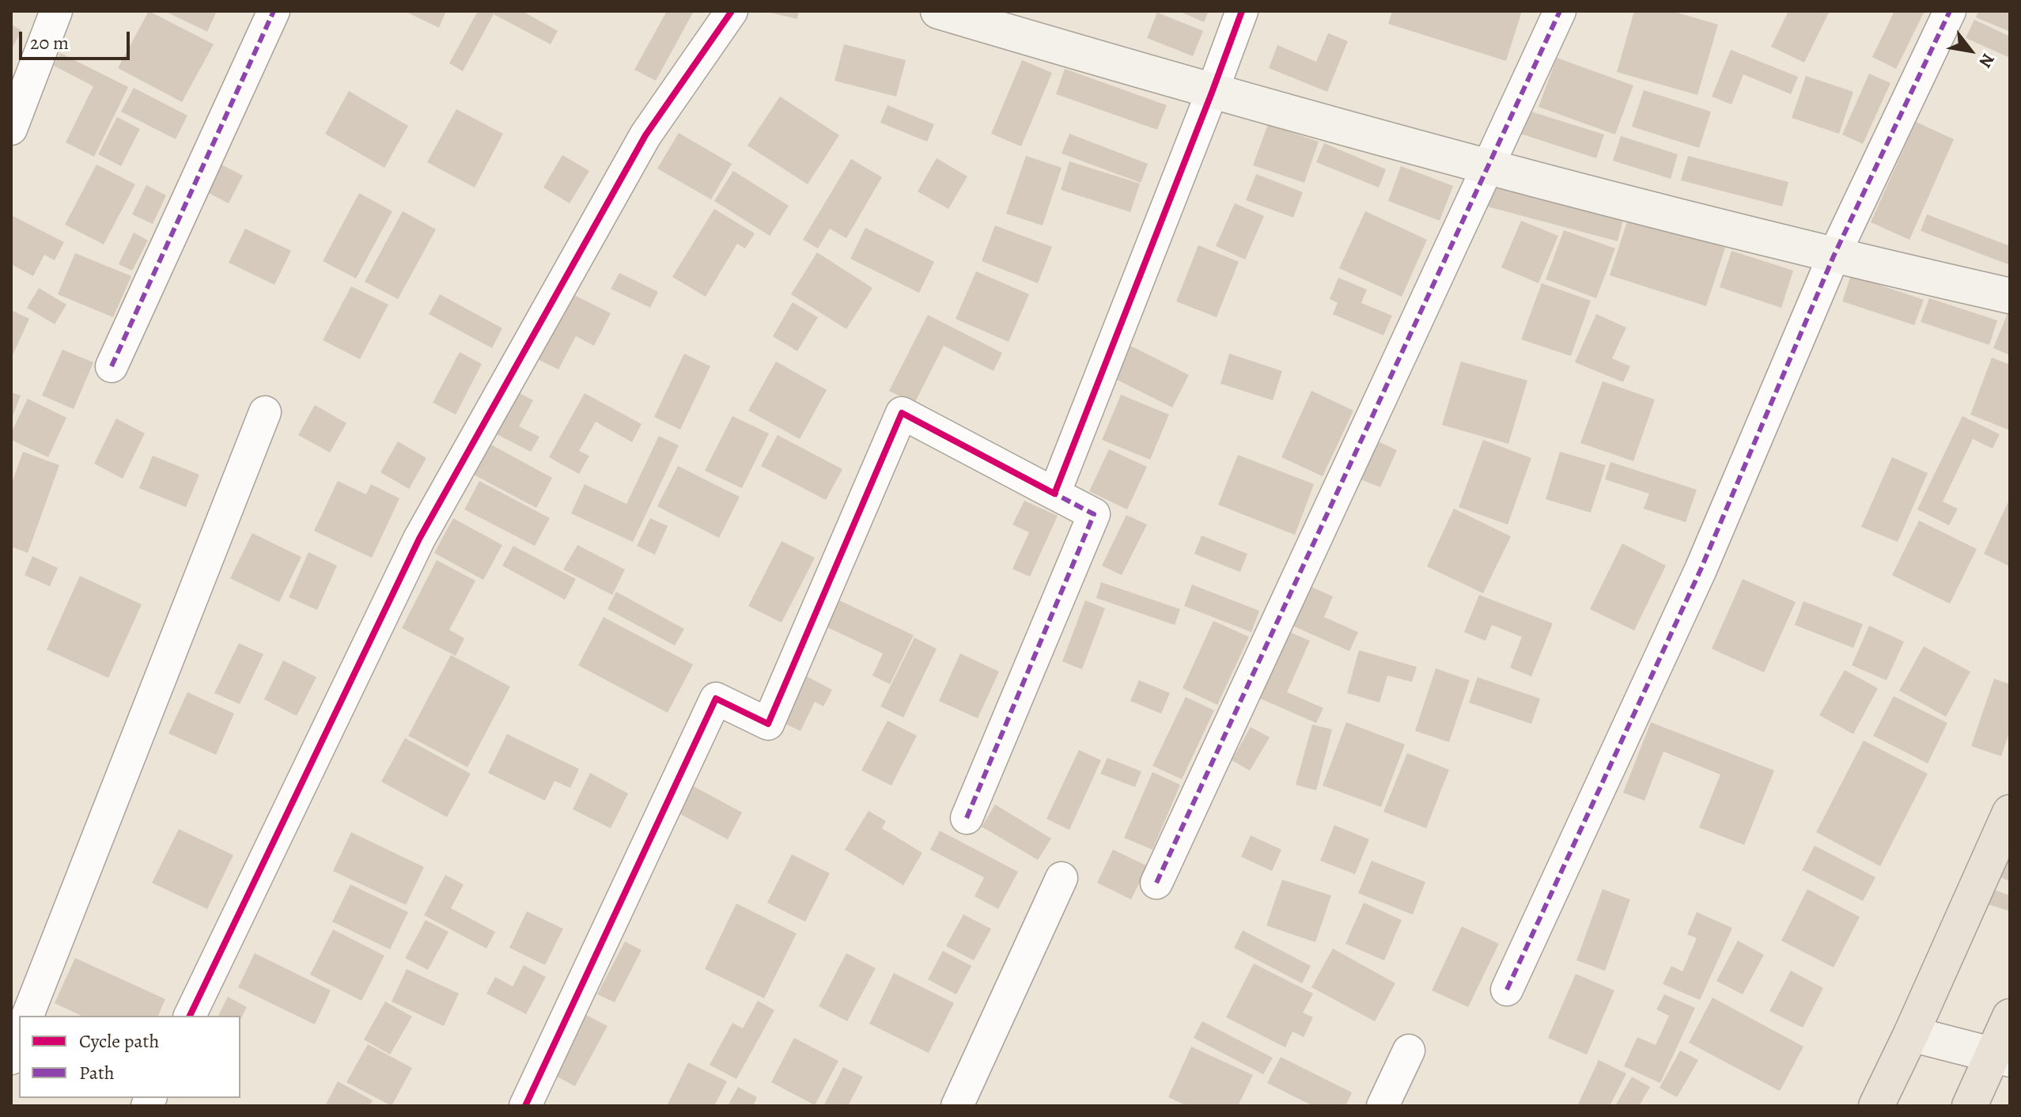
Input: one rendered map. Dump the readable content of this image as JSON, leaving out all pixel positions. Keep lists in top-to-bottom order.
{
  "legend": ["Cycle path", "Path"],
  "scale_bar": "20 m",
  "north": "bottom right"
}
